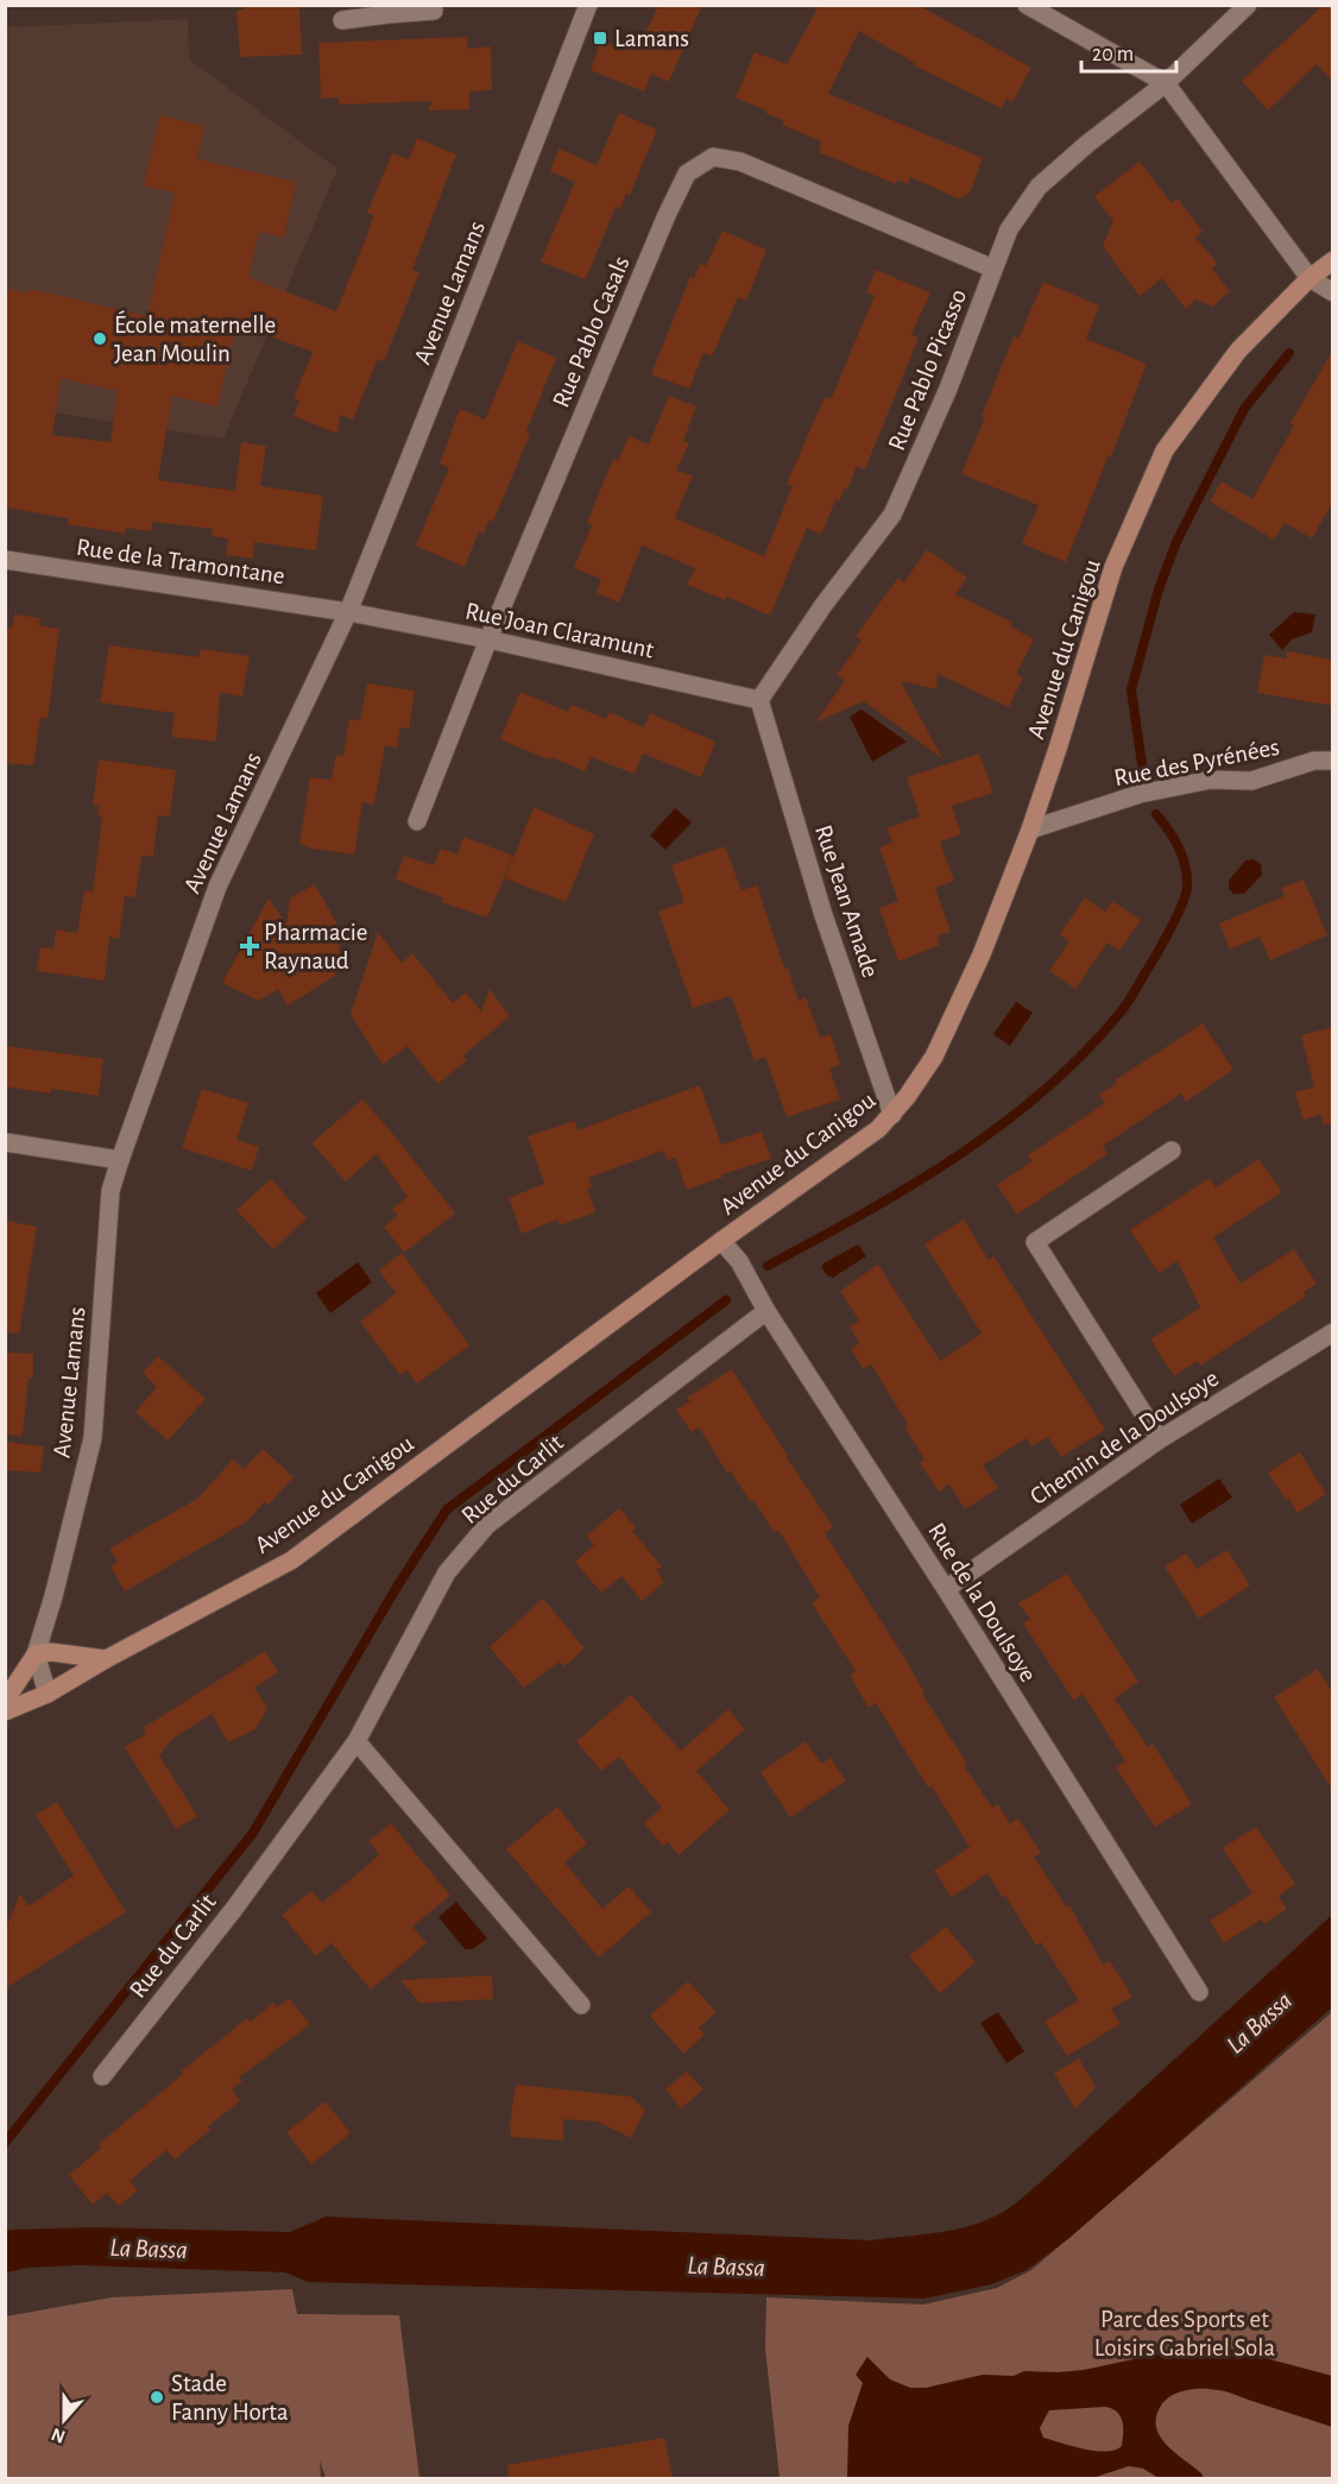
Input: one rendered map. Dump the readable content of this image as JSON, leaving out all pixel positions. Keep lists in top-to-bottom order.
{
  "streets": {
    "street": [
      "Avenue Lamans",
      "Rue Pablo Casals",
      "Rue Pablo Picasso",
      "Rue de la Tramontane",
      "Rue Joan Claramunt",
      "Avenue du Canigou",
      "Rue des Pyrénées",
      "Rue Jean Amade",
      "Chemin de la Doulsoye",
      "Rue du Carlit",
      "Rue de la Doulsoye"
    ]
  },
  "crossings": [
    ["Avenue Lamans", "Rue de la Tramontane"],
    ["Avenue Lamans", "Rue Joan Claramunt"],
    ["Rue Pablo Casals", "Rue Pablo Picasso"],
    ["Rue Pablo Casals", "Rue Joan Claramunt"],
    ["Rue Pablo Picasso", "Rue Joan Claramunt"],
    ["Rue Pablo Picasso", "Rue Jean Amade"],
    ["Rue de la Tramontane", "Rue Joan Claramunt"],
    ["Rue Joan Claramunt", "Rue Jean Amade"],
    ["Avenue du Canigou", "Rue des Pyrénées"],
    ["Avenue du Canigou", "Rue Jean Amade"],
    ["Avenue du Canigou", "Rue de la Doulsoye"],
    ["Chemin de la Doulsoye", "Rue de la Doulsoye"],
    ["Rue du Carlit", "Rue de la Doulsoye"]
  ],
  "water": ["La Bassa"],
  "parks": ["Parc des Sports et Loisirs Gabriel Sola"],
  "places": {
    "transit": ["Lamans"],
    "other": ["École maternelle Jean Moulin", "Stade Fanny Horta"],
    "health": ["Pharmacie Raynaud"]
  },
  "scale_bar": "20 m",
  "north": "bottom"
}
